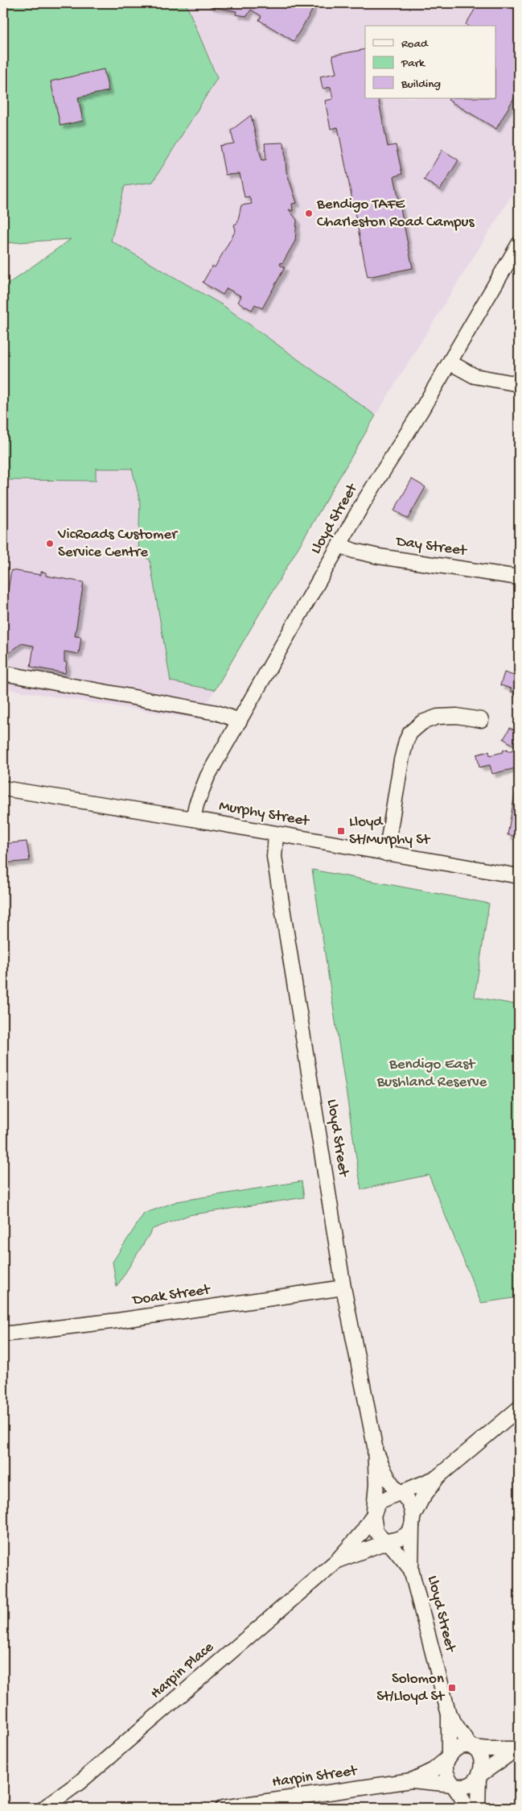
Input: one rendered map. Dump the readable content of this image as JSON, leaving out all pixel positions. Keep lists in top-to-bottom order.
{
  "streets": {
    "street": [
      "Lloyd Street",
      "Day Street",
      "Murphy Street",
      "Doak Street",
      "Harpin Place",
      "Harpin Street"
    ]
  },
  "crossings": [
    ["Lloyd Street", "Day Street"],
    ["Lloyd Street", "Murphy Street"],
    ["Lloyd Street", "Doak Street"],
    ["Lloyd Street", "Harpin Place"],
    ["Lloyd Street", "Harpin Street"]
  ],
  "parks": ["Bendigo East Bushland Reserve"],
  "places": {
    "other": ["Bendigo TAFE Charleston Road Campus", "VicRoads Customer Service Centre"],
    "transit": ["Lloyd St/Murphy St", "Solomon St/Lloyd St"]
  },
  "legend": ["Road", "Park", "Building"]
}
